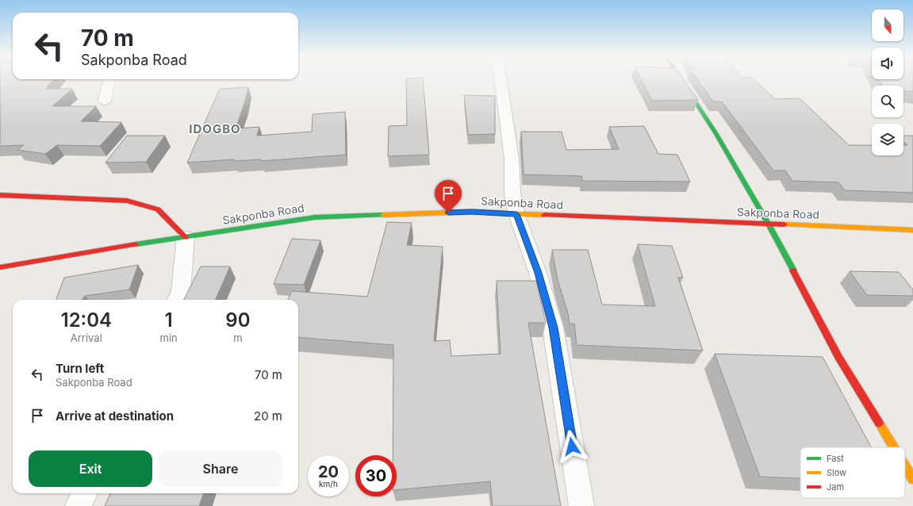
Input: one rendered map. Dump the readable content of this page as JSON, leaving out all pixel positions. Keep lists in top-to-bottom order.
{
  "streets": {
    "main road": ["Sakponba Road"]
  },
  "districts": ["IDOGBO"],
  "legend": ["Fast", "Slow", "Jam"],
  "north": "bottom",
  "page": {
    "turn": ["70 m", "Sakponba Road"],
    "eta": [
      "12:04",
      "Arrival",
      "1",
      "min",
      "90",
      "m"
    ],
    "list": [
      {
        "name": "Turn left",
        "note": "Sakponba Road",
        "value": "70 m"
      },
      {
        "name": "Arrive at destination",
        "value": "20 m"
      }
    ],
    "buttons": ["Exit", "Share"],
    "speed": "20 km/h",
    "limit": "30"
  }
}
